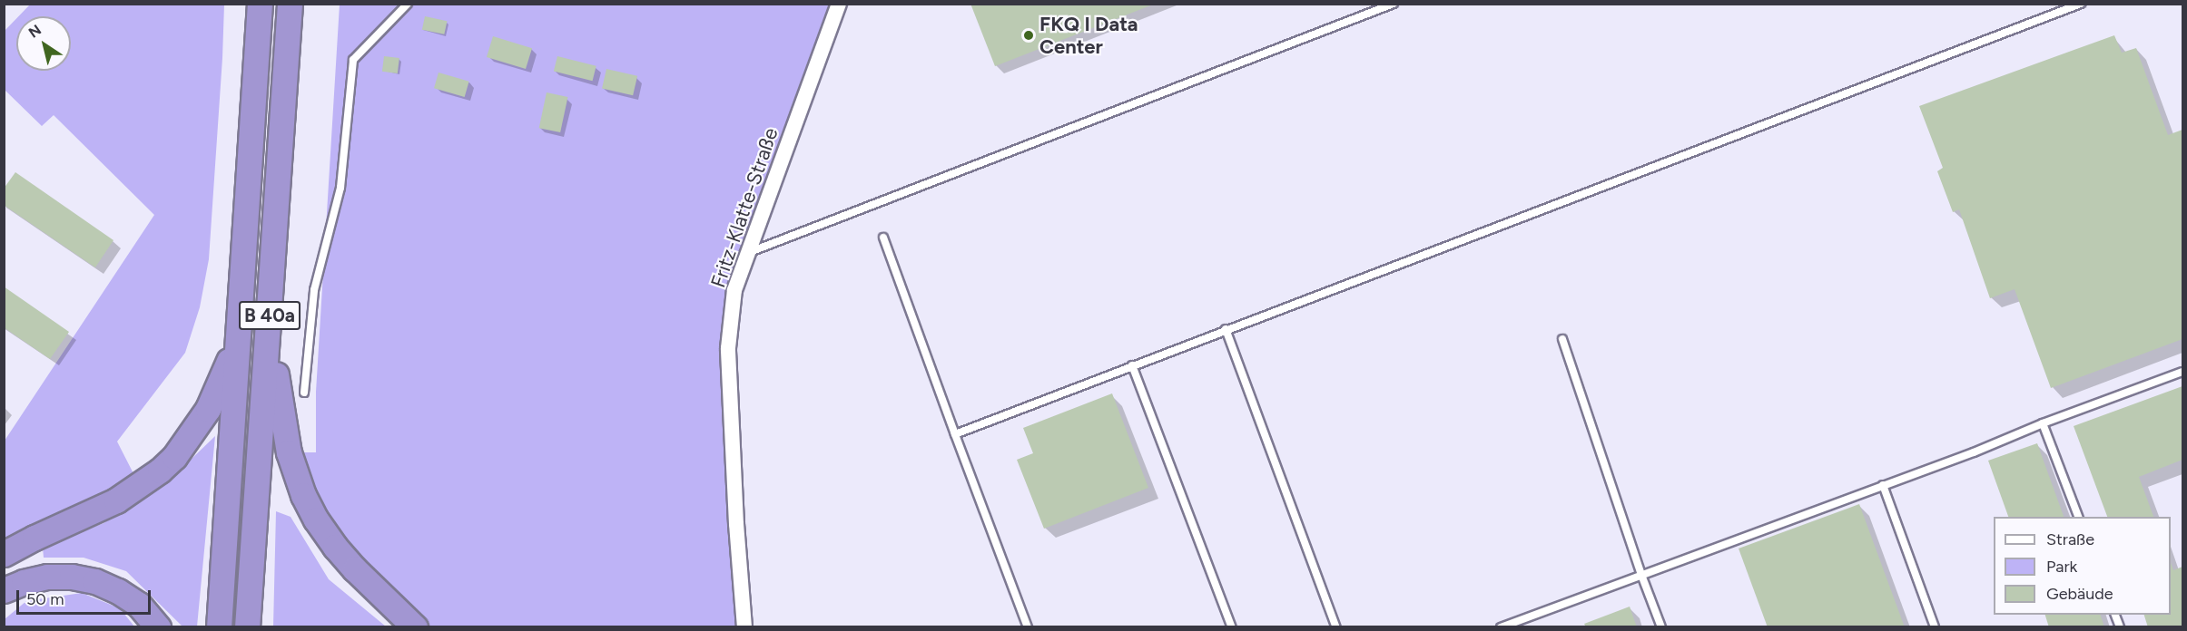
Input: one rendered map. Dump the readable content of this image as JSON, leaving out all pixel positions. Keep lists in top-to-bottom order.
{
  "streets": {
    "highway": ["B 40a"],
    "street": ["Fritz-Klatte-Straße"]
  },
  "places": ["FKQ I Data Center"],
  "legend": ["Straße", "Park", "Gebäude"],
  "scale_bar": "50 m",
  "north": "top left"
}
